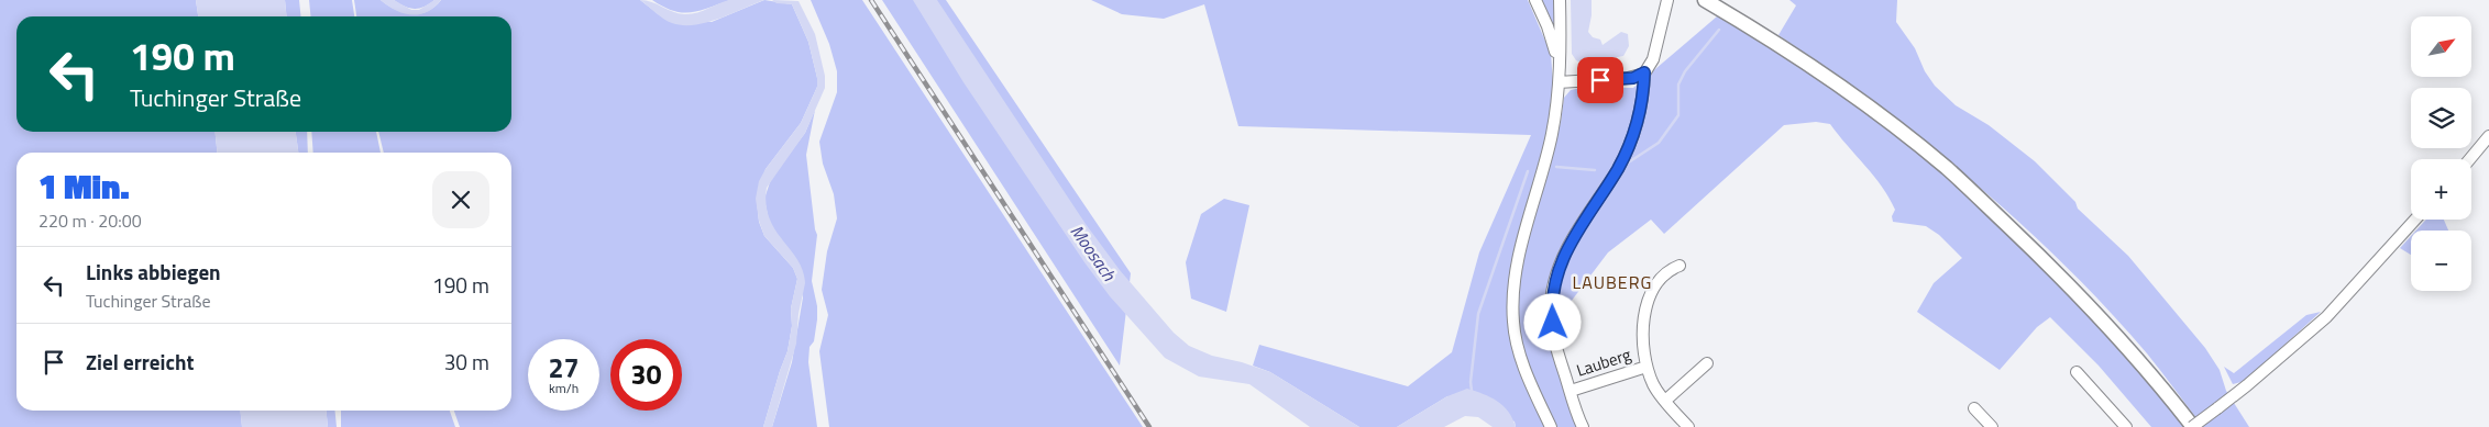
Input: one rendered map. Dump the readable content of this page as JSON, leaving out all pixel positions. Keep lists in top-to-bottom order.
{
  "streets": {
    "street": ["Lauberg"]
  },
  "districts": ["LAUBERG"],
  "water": ["Moosach"],
  "north": "top right",
  "page": {
    "map_buttons": ["+", "−"],
    "turn": ["190 m", "Tuchinger Straße"],
    "heading": ["1 Min.", "220 m · 20:00"],
    "list": [
      {
        "name": "Links abbiegen",
        "note": "Tuchinger Straße",
        "value": "190 m"
      },
      {
        "name": "Ziel erreicht",
        "value": "30 m"
      }
    ],
    "speed": "27 km/h",
    "limit": "30"
  }
}
